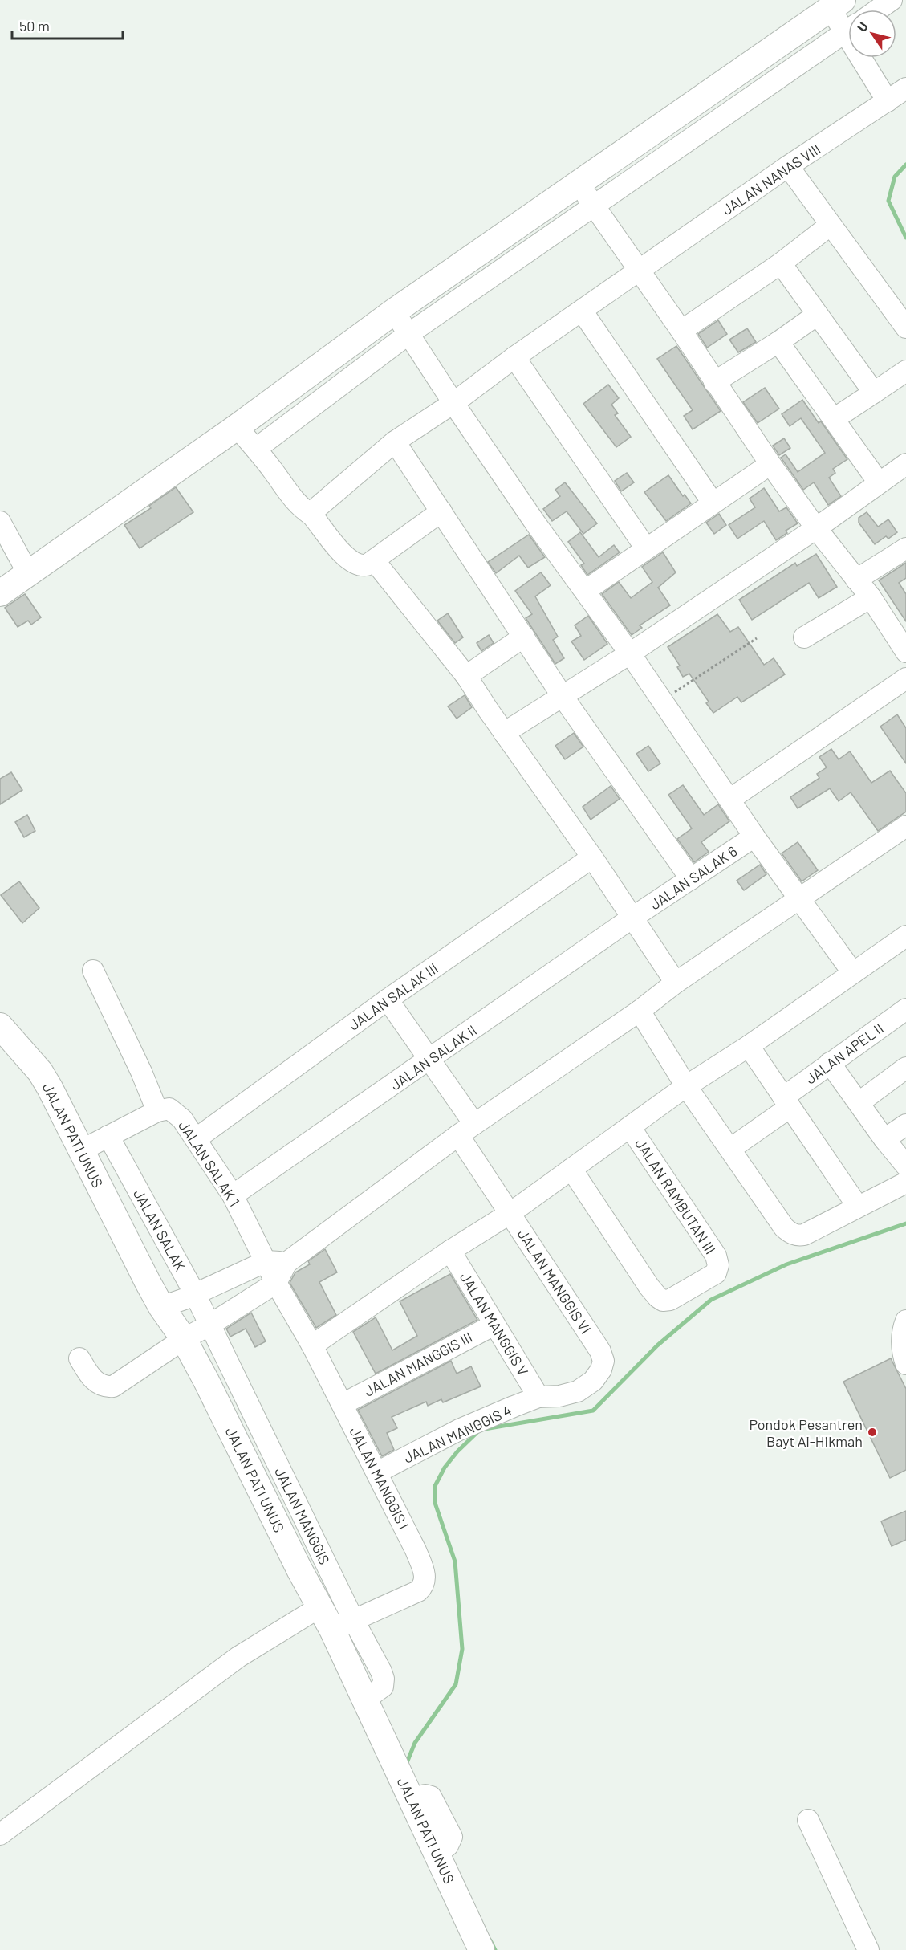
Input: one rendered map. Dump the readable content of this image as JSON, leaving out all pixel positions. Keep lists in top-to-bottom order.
{
  "streets": {
    "main road": ["JALAN PATI UNUS"],
    "street": [
      "JALAN NANAS VIII",
      "JALAN SALAK 6",
      "JALAN SALAK III",
      "JALAN APEL II",
      "JALAN SALAK II",
      "JALAN SALAK 1",
      "JALAN RAMBUTAN III",
      "JALAN SALAK",
      "JALAN MANGGIS VI",
      "JALAN MANGGIS V",
      "JALAN MANGGIS III",
      "JALAN MANGGIS 4",
      "JALAN MANGGIS I",
      "JALAN MANGGIS"
    ]
  },
  "crossings": [
    ["JALAN SALAK 6", "JALAN SALAK II"],
    ["JALAN SALAK III", "JALAN SALAK 1"],
    ["JALAN SALAK III", "JALAN MANGGIS VI"],
    ["JALAN SALAK II", "JALAN SALAK 1"],
    ["JALAN SALAK II", "JALAN MANGGIS VI"],
    ["JALAN PATI UNUS", "JALAN SALAK"],
    ["JALAN PATI UNUS", "JALAN MANGGIS I"],
    ["JALAN PATI UNUS", "JALAN MANGGIS"],
    ["JALAN SALAK 1", "JALAN MANGGIS I"],
    ["JALAN SALAK", "JALAN MANGGIS"],
    ["JALAN MANGGIS VI", "JALAN MANGGIS V"],
    ["JALAN MANGGIS VI", "JALAN MANGGIS 4"],
    ["JALAN MANGGIS V", "JALAN MANGGIS III"],
    ["JALAN MANGGIS V", "JALAN MANGGIS 4"],
    ["JALAN MANGGIS III", "JALAN MANGGIS I"],
    ["JALAN MANGGIS 4", "JALAN MANGGIS I"],
    ["JALAN MANGGIS I", "JALAN MANGGIS"]
  ],
  "places": ["Pondok Pesantren Bayt Al-Hikmah"],
  "scale_bar": "50 m",
  "north": "top left"
}
